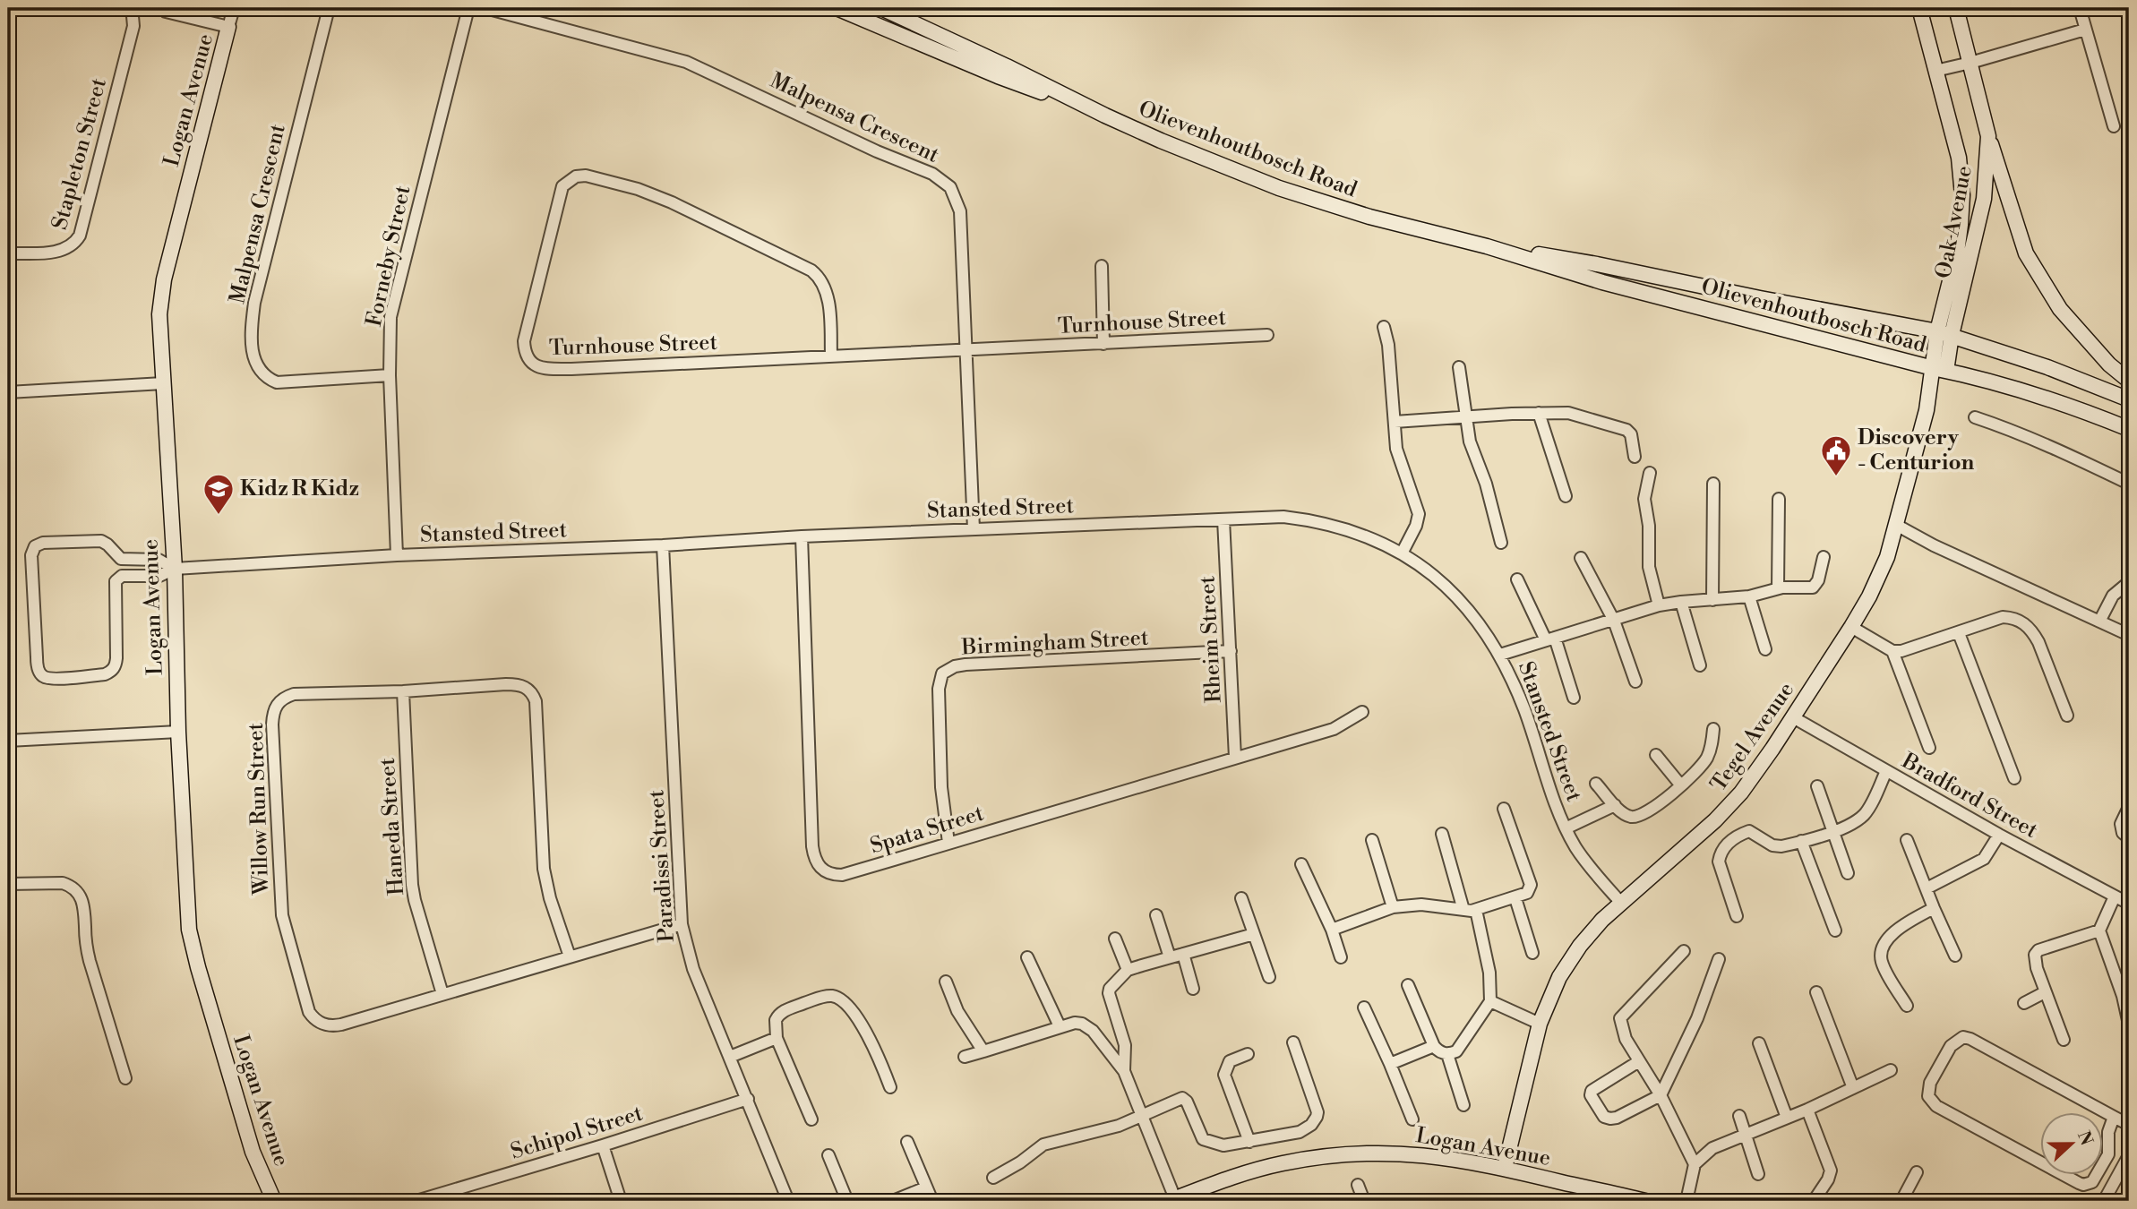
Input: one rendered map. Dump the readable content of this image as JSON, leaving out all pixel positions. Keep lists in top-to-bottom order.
{
  "streets": {
    "street": [
      "Logan Avenue",
      "Malpensa Crescent",
      "Olievenhoutbosch Road",
      "Stapleton Street",
      "Oak Avenue",
      "Forneby Street",
      "Turnhouse Street",
      "Stansted Street",
      "Rheim Street",
      "Birmingham Street",
      "Tegel Avenue",
      "Bradford Street",
      "Willow Run Street",
      "Haneda Street",
      "Spata Street",
      "Paradissi Street",
      "Schipol Street"
    ]
  },
  "crossings": [
    ["Logan Avenue", "Stansted Street"],
    ["Logan Avenue", "Tegel Avenue"],
    ["Malpensa Crescent", "Forneby Street"],
    ["Malpensa Crescent", "Turnhouse Street"],
    ["Malpensa Crescent", "Stansted Street"],
    ["Olievenhoutbosch Road", "Oak Avenue"],
    ["Olievenhoutbosch Road", "Tegel Avenue"],
    ["Forneby Street", "Stansted Street"],
    ["Stansted Street", "Rheim Street"],
    ["Stansted Street", "Tegel Avenue"],
    ["Stansted Street", "Spata Street"],
    ["Stansted Street", "Paradissi Street"],
    ["Rheim Street", "Birmingham Street"],
    ["Rheim Street", "Spata Street"],
    ["Birmingham Street", "Spata Street"],
    ["Tegel Avenue", "Bradford Street"],
    ["Willow Run Street", "Haneda Street"],
    ["Willow Run Street", "Paradissi Street"],
    ["Paradissi Street", "Schipol Street"]
  ],
  "places": {
    "public building": ["Discovery - Centurion"],
    "school or university": ["Kidz R Kidz"]
  },
  "north": "right"
}
